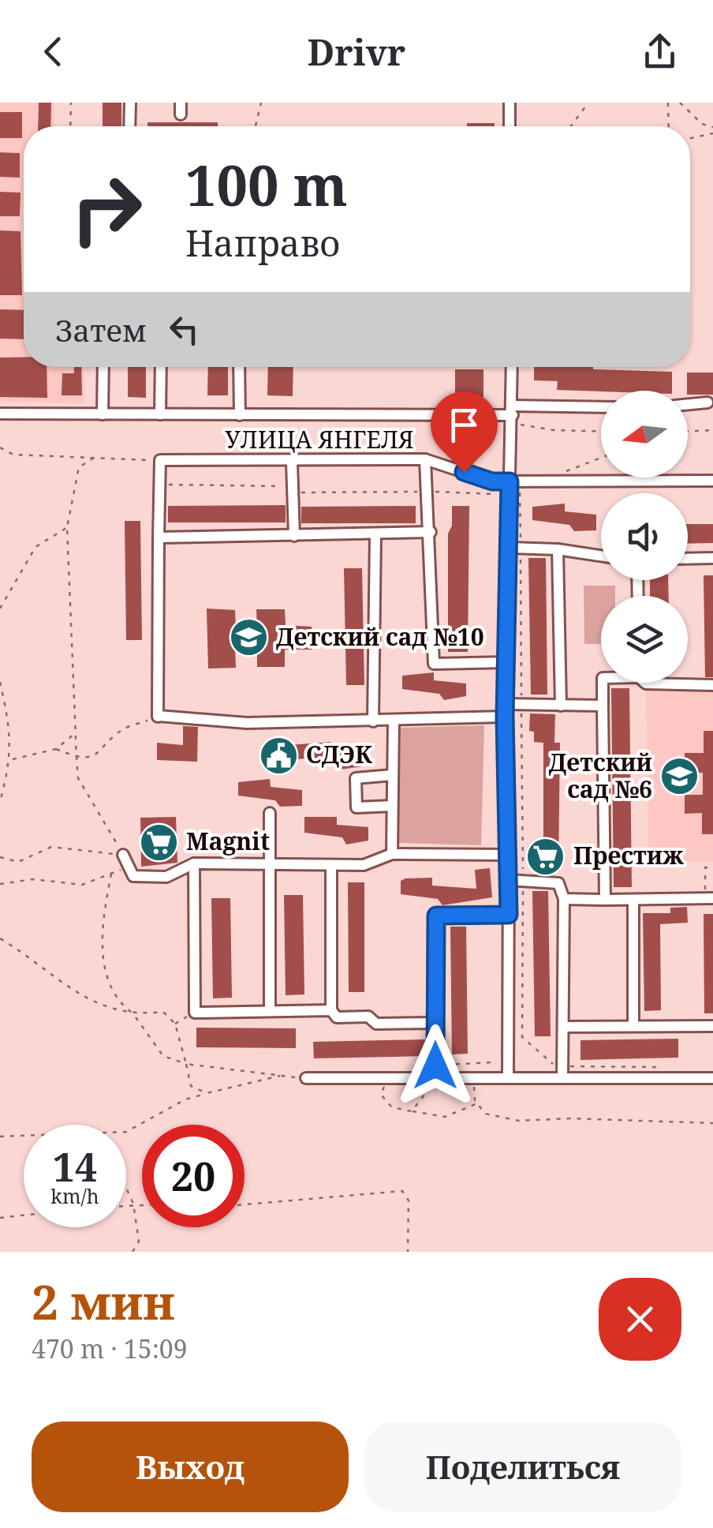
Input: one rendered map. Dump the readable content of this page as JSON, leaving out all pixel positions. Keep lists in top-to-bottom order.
{
  "streets": {
    "street": ["УЛИЦА ЯНГЕЛЯ"]
  },
  "places": {
    "school or university": ["Детский сад №10", "Детский сад №6"],
    "public building": ["СДЭК"],
    "supermarket": ["Magnit", "Престиж"]
  },
  "north": "left",
  "page": {
    "header": "Drivr",
    "turn": ["100 m", "Направо"],
    "then": "Затем",
    "speed": "14 km/h",
    "limit": "20",
    "heading": ["2 мин", "470 m · 15:09"],
    "buttons": ["Выход", "Поделиться"]
  }
}
